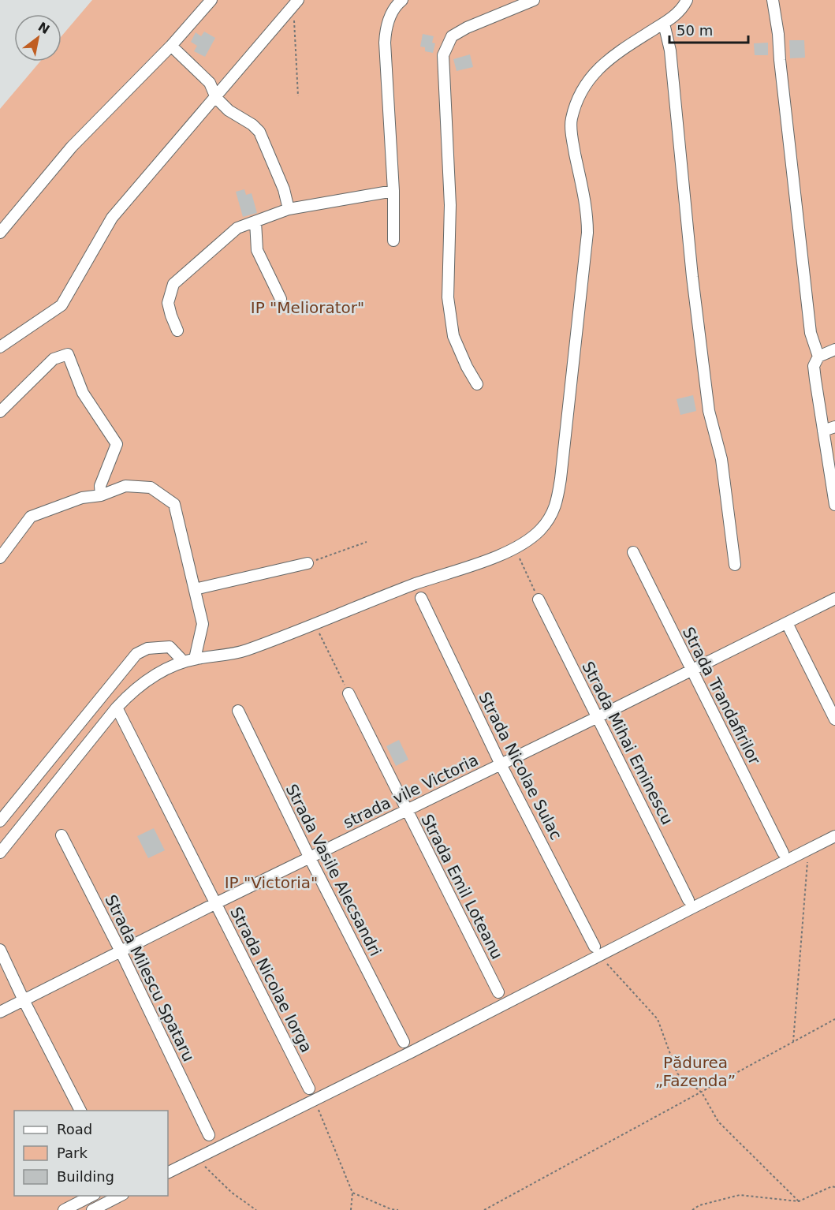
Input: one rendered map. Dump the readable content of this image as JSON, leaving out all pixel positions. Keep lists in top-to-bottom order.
{
  "streets": {
    "street": [
      "Strada Trandafirilor",
      "Strada Mihai Eminescu",
      "Strada Nicolae Sulac",
      "strada vile Victoria",
      "Strada Vasile Alecsandri",
      "Strada Emil Loteanu",
      "Strada Milescu Spataru",
      "Strada Nicolae Iorga"
    ]
  },
  "crossings": [
    ["Strada Trandafirilor", "strada vile Victoria"],
    ["Strada Mihai Eminescu", "strada vile Victoria"],
    ["Strada Nicolae Sulac", "strada vile Victoria"],
    ["strada vile Victoria", "Strada Vasile Alecsandri"],
    ["strada vile Victoria", "Strada Emil Loteanu"],
    ["strada vile Victoria", "Strada Milescu Spataru"],
    ["strada vile Victoria", "Strada Nicolae Iorga"]
  ],
  "parks": ["IP \"Meliorator\"", "IP \"Victoria\"", "Pădurea „Fazenda”"],
  "legend": ["Road", "Park", "Building"],
  "scale_bar": "50 m",
  "north": "top right"
}
